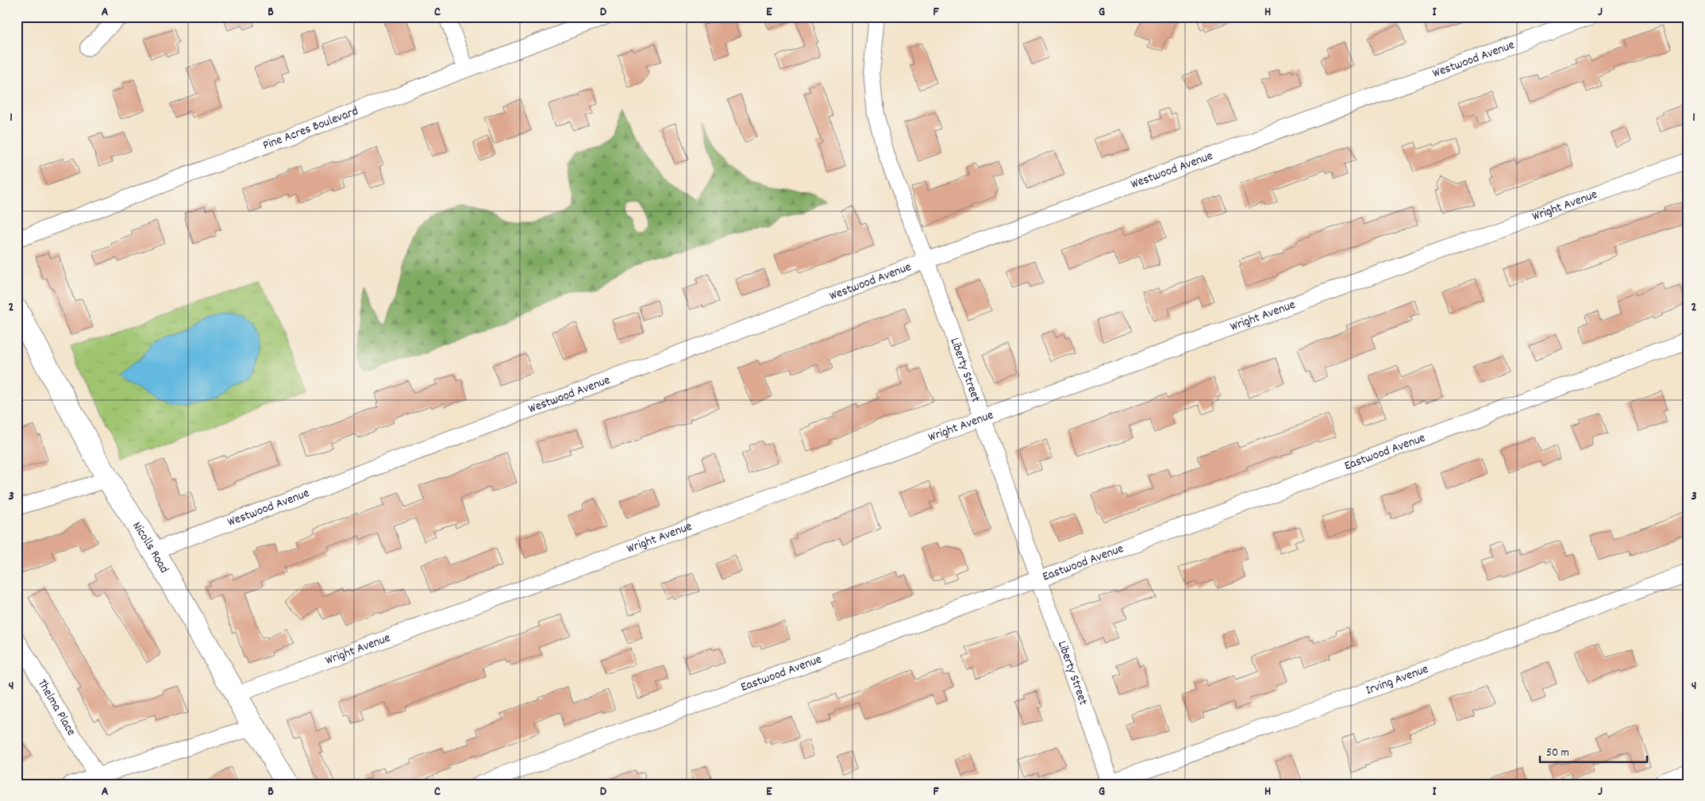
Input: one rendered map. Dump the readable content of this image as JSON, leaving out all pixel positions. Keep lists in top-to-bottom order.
{
  "streets": {
    "street": [
      "Westwood Avenue",
      "Pine Acres Boulevard",
      "Wright Avenue",
      "Liberty Street",
      "Eastwood Avenue",
      "Nicolls Road",
      "Irving Avenue",
      "Thelma Place"
    ]
  },
  "crossings": [
    ["Westwood Avenue", "Liberty Street"],
    ["Westwood Avenue", "Nicolls Road"],
    ["Wright Avenue", "Liberty Street"],
    ["Wright Avenue", "Nicolls Road"],
    ["Liberty Street", "Eastwood Avenue"],
    ["Liberty Street", "Irving Avenue"]
  ],
  "scale_bar": "50 m",
  "grid": {
    "columns": [
      "A",
      "B",
      "C",
      "D",
      "E",
      "F",
      "G",
      "H",
      "I",
      "J"
    ],
    "rows": [
      "1",
      "2",
      "3",
      "4"
    ]
  }
}
